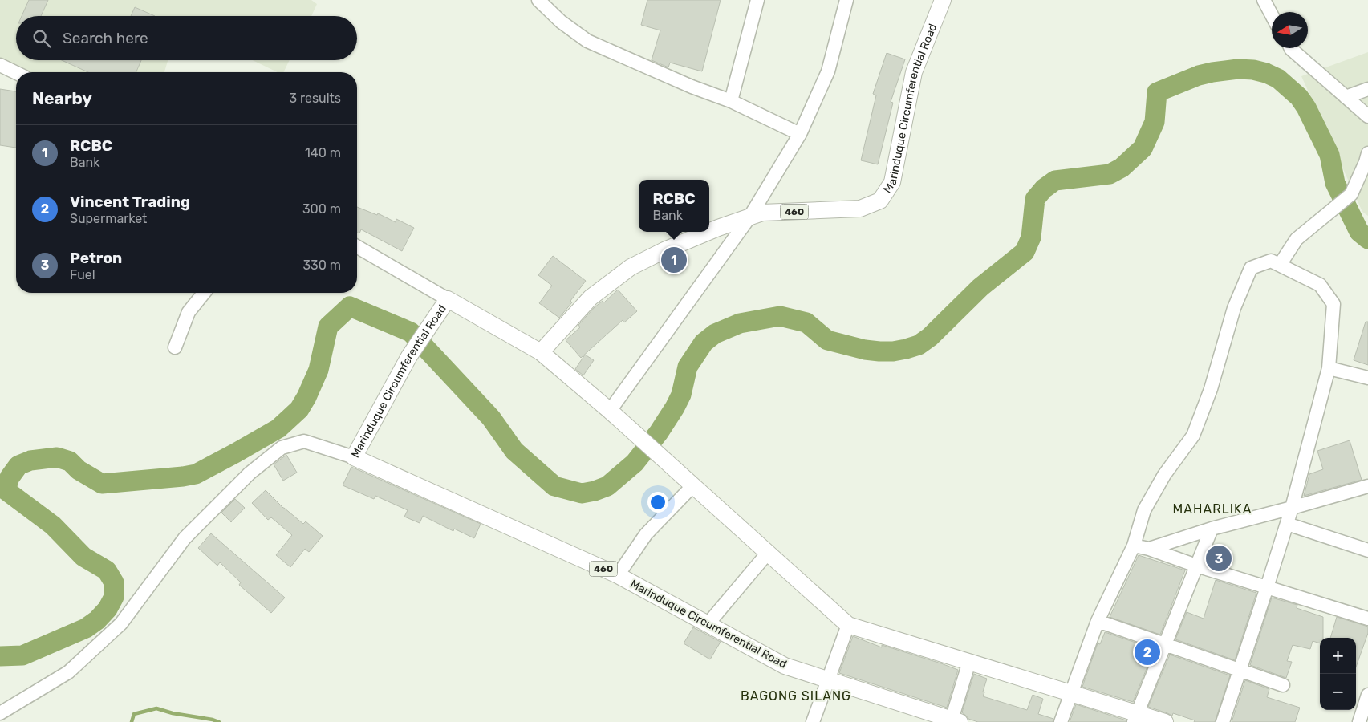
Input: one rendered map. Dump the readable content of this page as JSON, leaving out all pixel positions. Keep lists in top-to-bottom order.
{
  "streets": {
    "main road": ["Marinduque Circumferential Road", "460"]
  },
  "districts": ["MAHARLIKA", "BAGONG SILANG"],
  "north": "left",
  "page": {
    "search": "Search here",
    "heading": ["Nearby", "3 results"],
    "list": [
      {
        "mark": "1",
        "name": "RCBC",
        "note": "Bank",
        "value": "140 m"
      },
      {
        "mark": "2",
        "name": "Vincent Trading",
        "note": "Supermarket",
        "value": "300 m"
      },
      {
        "mark": "3",
        "name": "Petron",
        "note": "Fuel",
        "value": "330 m"
      }
    ],
    "popup": ["RCBC", "Bank"],
    "pins": ["1", "3", "2"],
    "map_buttons": ["+", "−"]
  }
}
